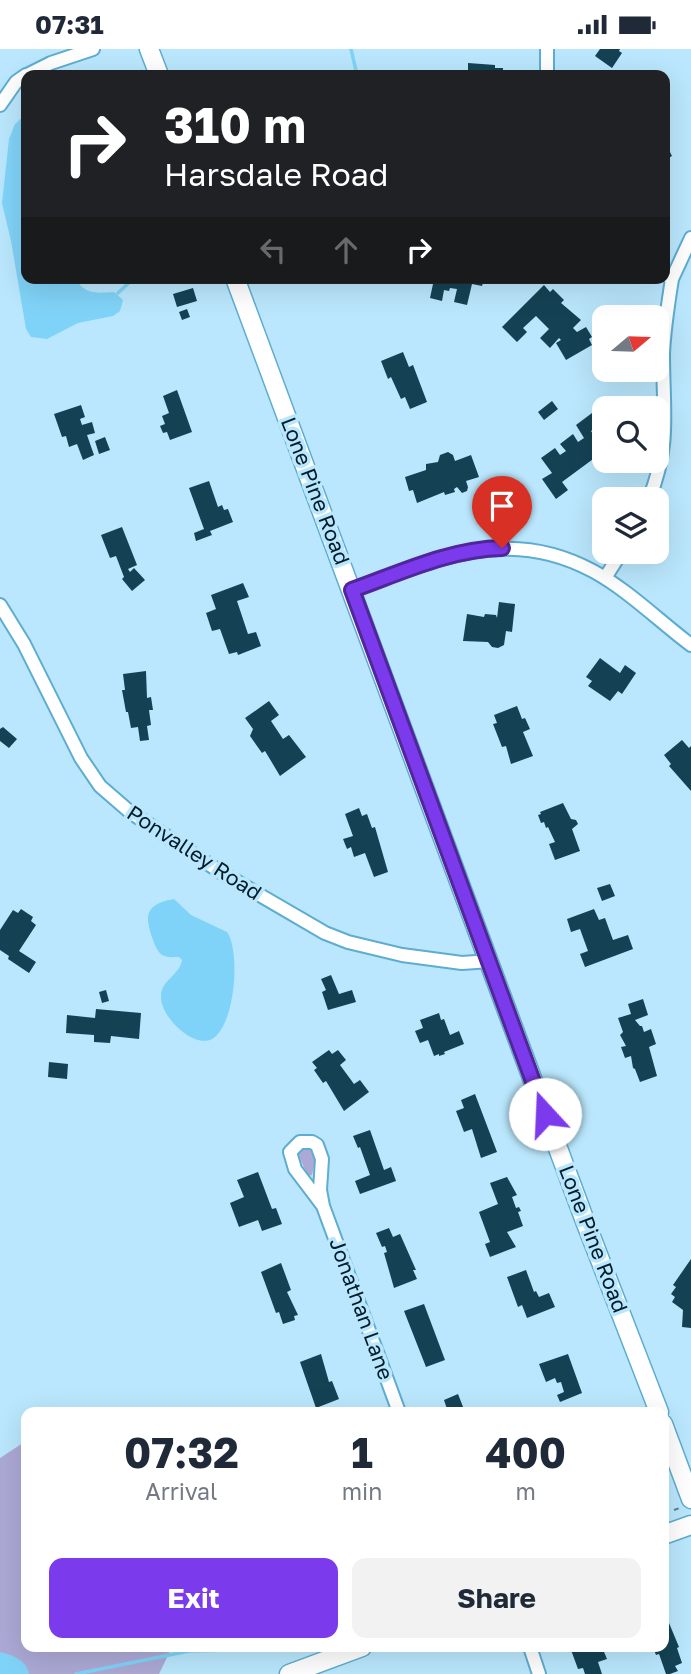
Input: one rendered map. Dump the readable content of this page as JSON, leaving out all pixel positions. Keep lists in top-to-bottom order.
{
  "streets": {
    "street": ["Lone Pine Road", "Ponvalley Road", "Jonathan Lane"]
  },
  "crossings": [
    ["Lone Pine Road", "Ponvalley Road"]
  ],
  "north": "right",
  "page": {
    "status": "07:31",
    "turn": ["310 m", "Harsdale Road"],
    "eta": [
      "07:32",
      "Arrival",
      "1",
      "min",
      "400",
      "m"
    ],
    "buttons": ["Exit", "Share"]
  }
}
